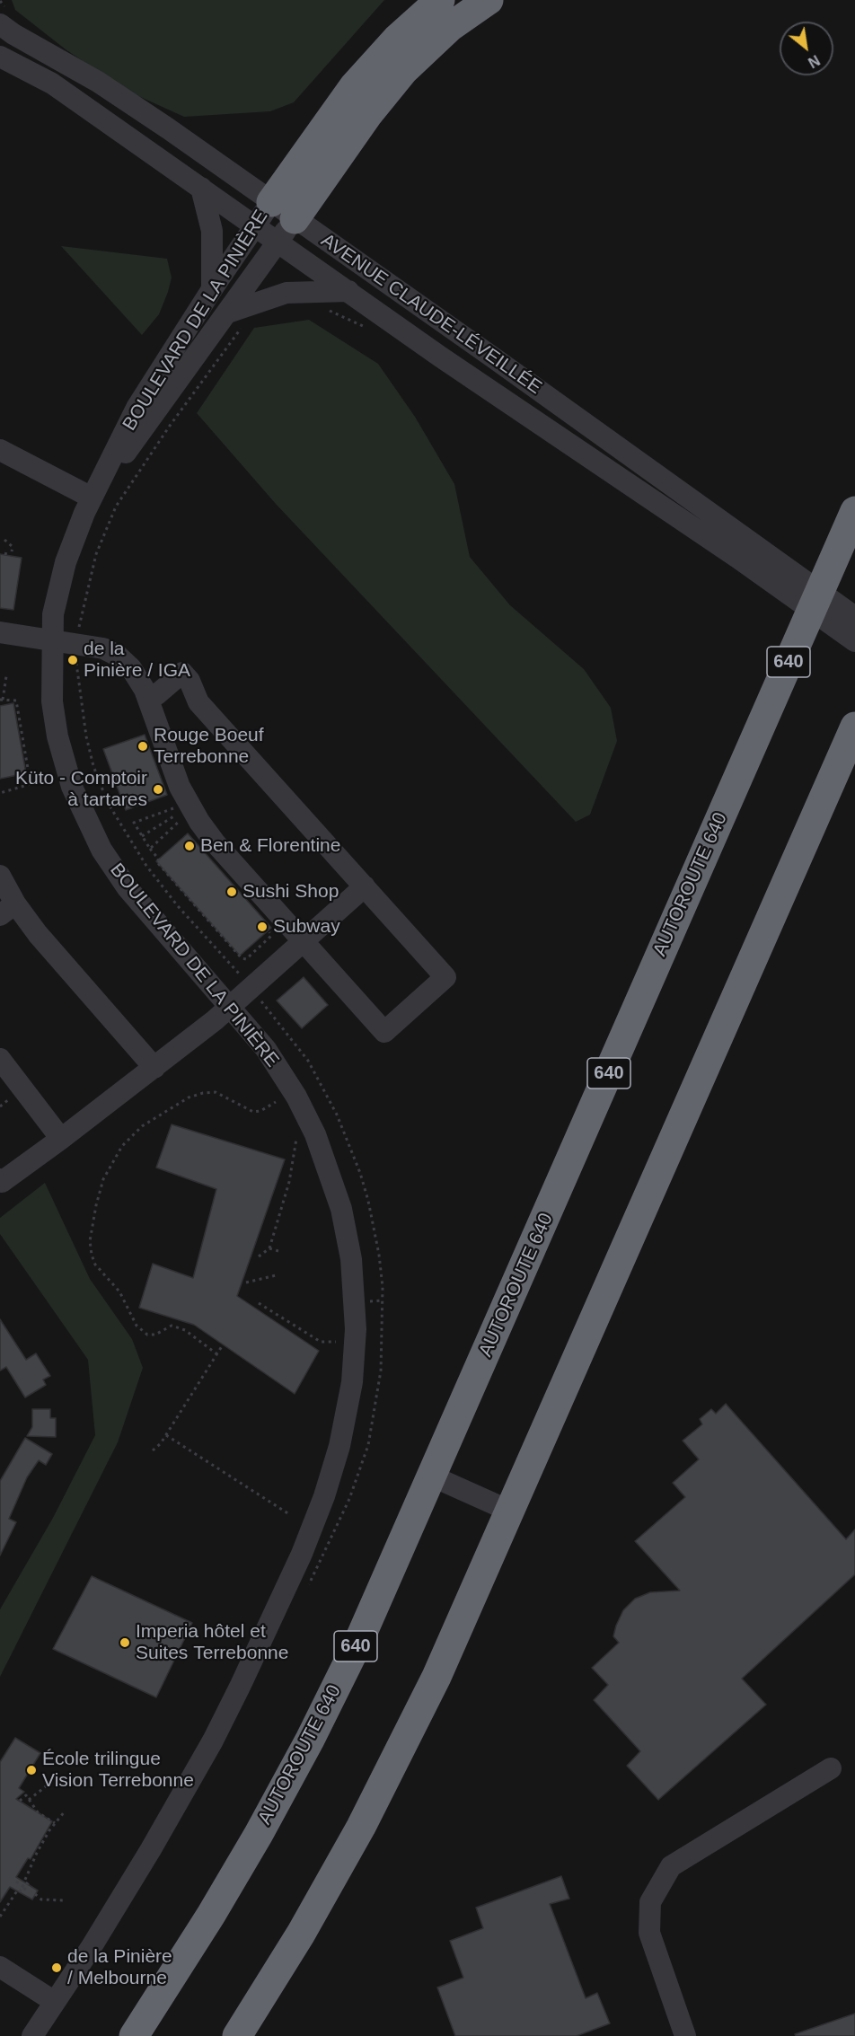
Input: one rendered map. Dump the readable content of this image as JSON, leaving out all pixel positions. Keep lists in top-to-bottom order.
{
  "streets": {
    "highway": ["640", "AUTOROUTE 640"],
    "street": ["AVENUE CLAUDE-LÉVEILLÉE", "BOULEVARD DE LA PINIÈRE"]
  },
  "crossings": [
    ["AVENUE CLAUDE-LÉVEILLÉE", "BOULEVARD DE LA PINIÈRE"]
  ],
  "places": [
    "de la Pinière / IGA",
    "Rouge Boeuf Terrebonne",
    "Küto - Comptoir à tartares",
    "Ben & Florentine",
    "Sushi Shop",
    "Subway",
    "Imperia hôtel et Suites Terrebonne",
    "École trilingue Vision Terrebonne",
    "de la Pinière / Melbourne"
  ],
  "north": "bottom right"
}
